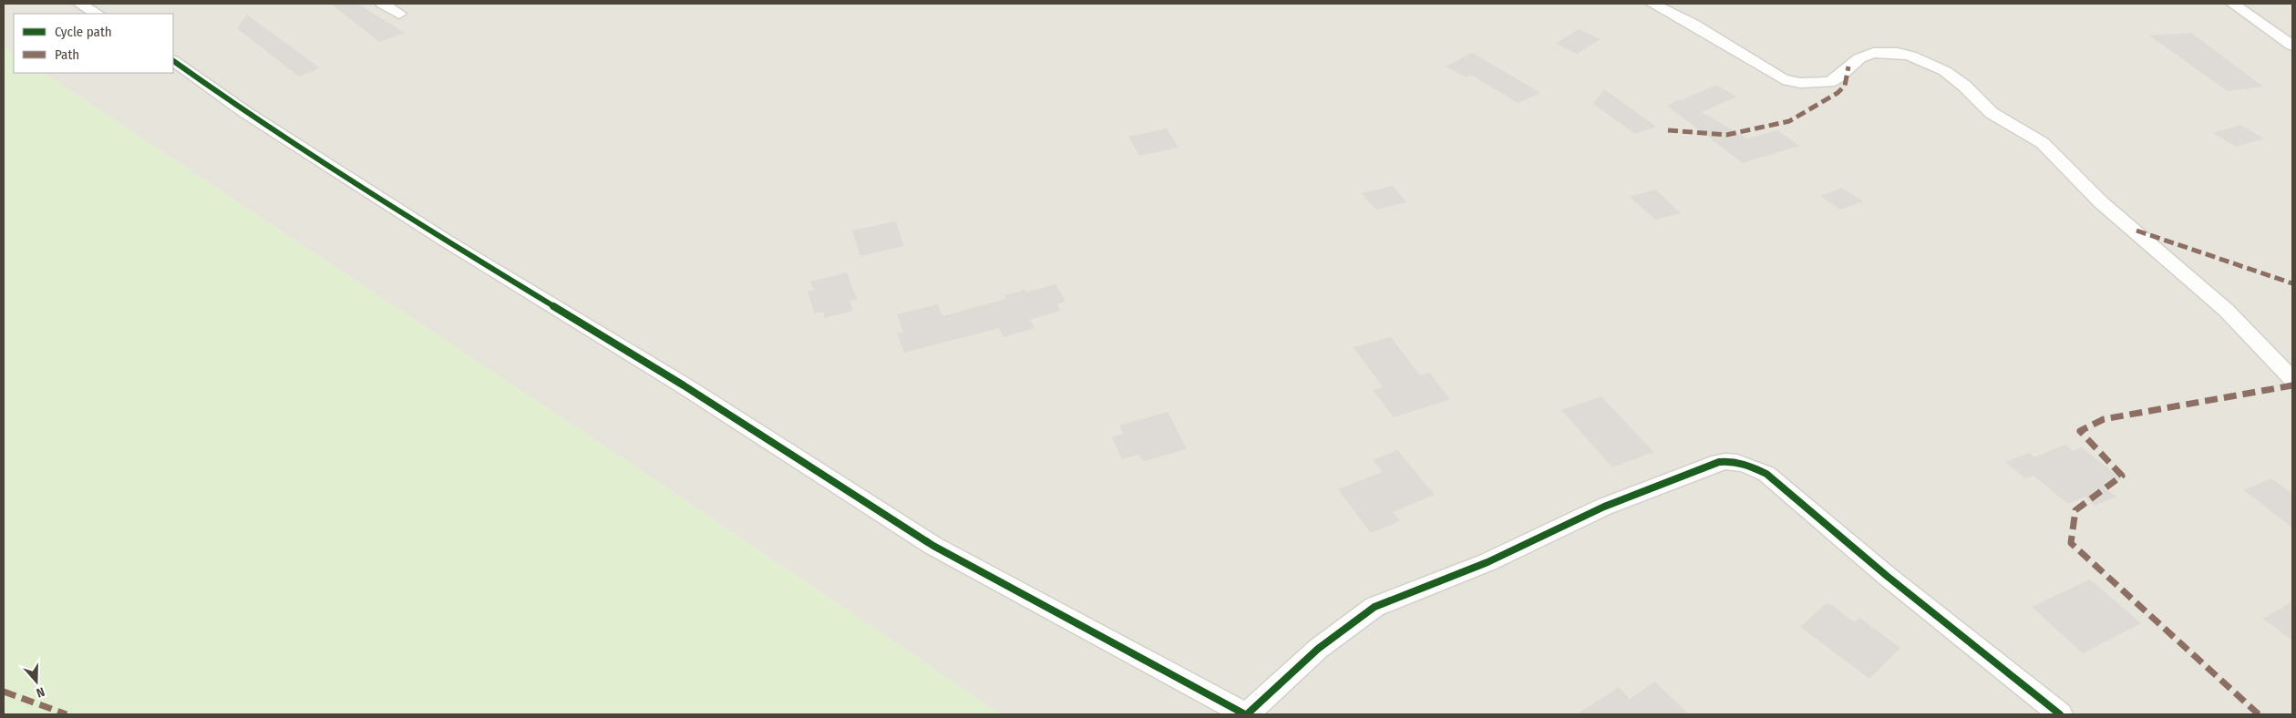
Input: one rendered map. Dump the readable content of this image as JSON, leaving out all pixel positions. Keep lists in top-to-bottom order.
{
  "legend": ["Cycle path", "Path"],
  "north": "bottom"
}
